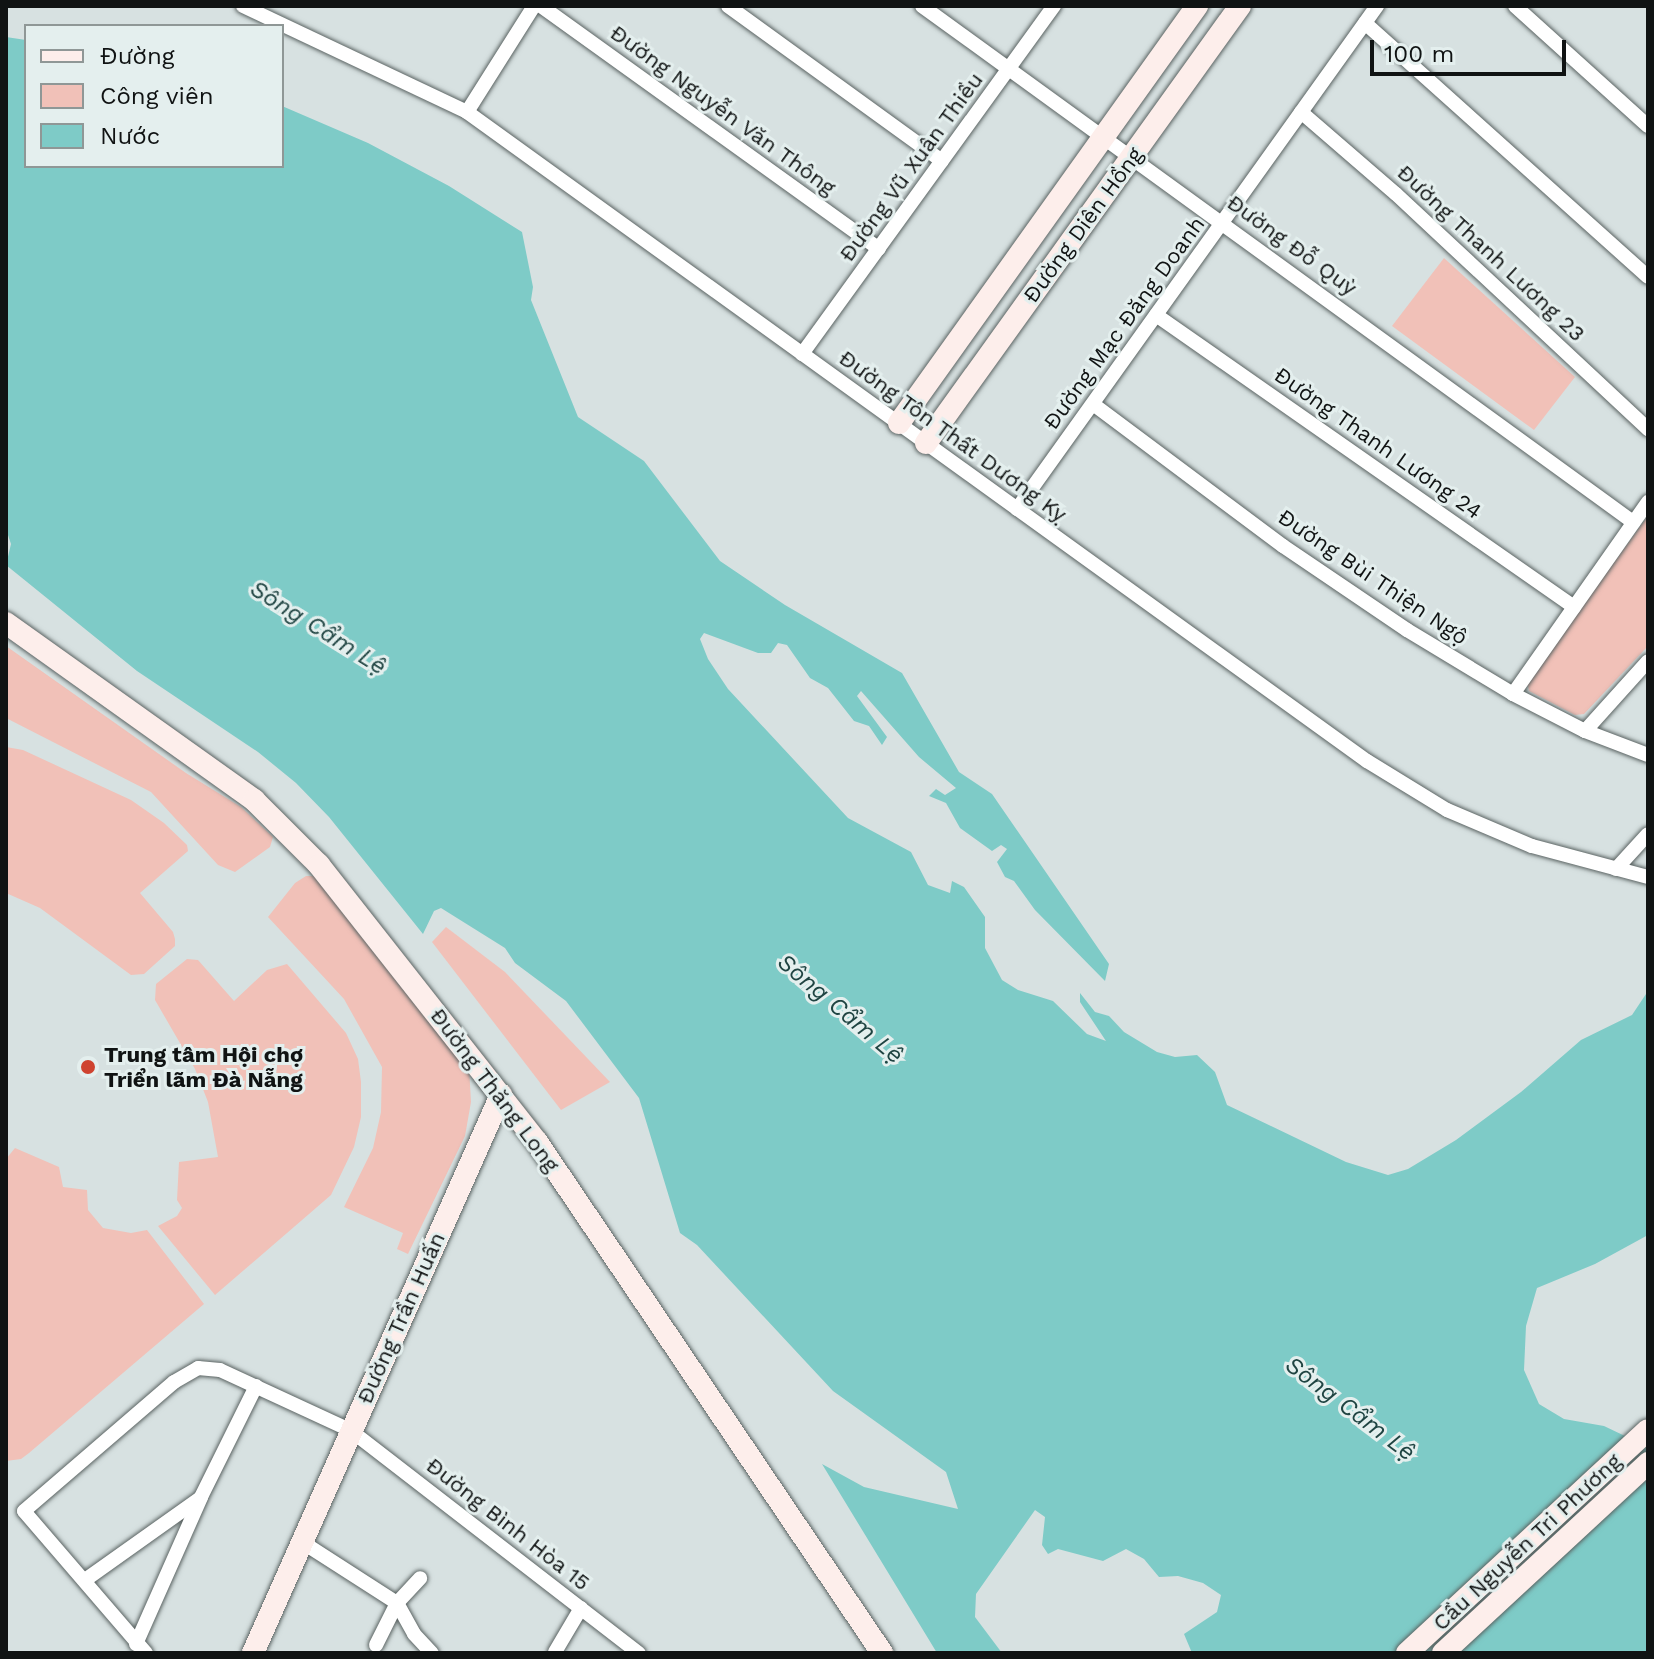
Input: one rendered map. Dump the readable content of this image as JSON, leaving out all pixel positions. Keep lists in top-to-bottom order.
{
  "streets": {
    "street": [
      "Đường Nguyễn Văn Thông",
      "Đường Vũ Xuân Thiều",
      "Đường Diên Hồng",
      "Đường Đỗ Quỳ",
      "Đường Thanh Lương 23",
      "Đường Mạc Đăng Doanh",
      "Đường Tôn Thất Dương Kỵ",
      "Đường Thanh Lương 24",
      "Đường Bùi Thiện Ngộ",
      "Đường Thăng Long",
      "Đường Trần Huấn",
      "Đường Bình Hòa 15",
      "Cầu Nguyễn Tri Phương"
    ]
  },
  "crossings": [
    ["Đường Nguyễn Văn Thông", "Đường Vũ Xuân Thiều"],
    ["Đường Vũ Xuân Thiều", "Đường Đỗ Quỳ"],
    ["Đường Vũ Xuân Thiều", "Đường Tôn Thất Dương Kỵ"],
    ["Đường Diên Hồng", "Đường Đỗ Quỳ"],
    ["Đường Diên Hồng", "Đường Tôn Thất Dương Kỵ"],
    ["Đường Đỗ Quỳ", "Đường Mạc Đăng Doanh"],
    ["Đường Thanh Lương 23", "Đường Mạc Đăng Doanh"],
    ["Đường Mạc Đăng Doanh", "Đường Tôn Thất Dương Kỵ"],
    ["Đường Mạc Đăng Doanh", "Đường Thanh Lương 24"],
    ["Đường Mạc Đăng Doanh", "Đường Bùi Thiện Ngộ"],
    ["Đường Thăng Long", "Đường Trần Huấn"],
    ["Đường Trần Huấn", "Đường Bình Hòa 15"]
  ],
  "water": ["Sông Cẩm Lệ"],
  "places": ["Trung tâm Hội chợ Triển lãm Đà Nẵng"],
  "legend": ["Đường", "Công viên", "Nước"],
  "scale_bar": "100 m"
}
